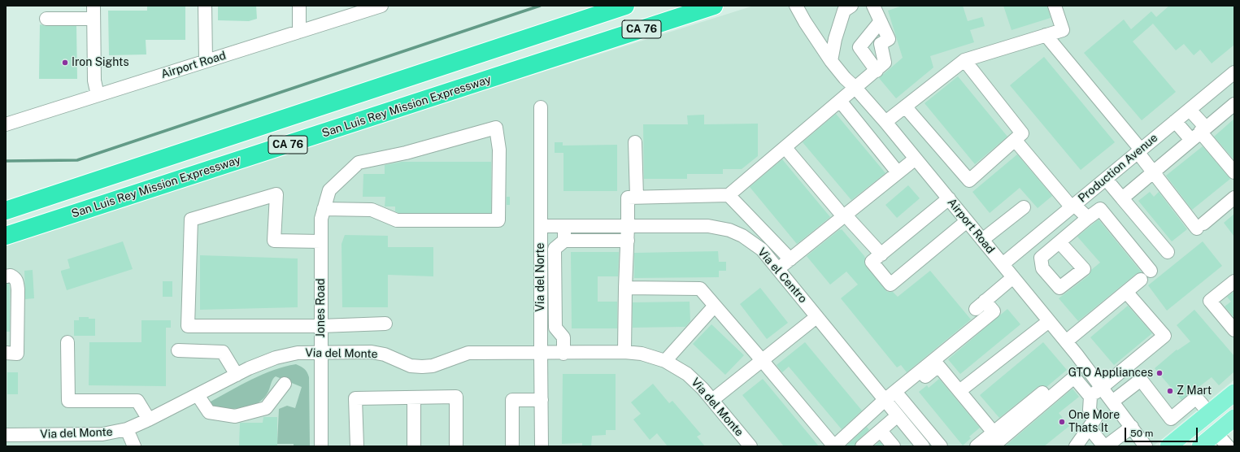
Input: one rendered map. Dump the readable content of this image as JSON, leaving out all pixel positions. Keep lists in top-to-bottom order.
{
  "streets": {
    "highway": ["CA 76", "San Luis Rey Mission Expressway"],
    "street": [
      "Airport Road",
      "Production Avenue",
      "Via el Centro",
      "Via del Norte",
      "Jones Road",
      "Via del Monte"
    ]
  },
  "crossings": [
    ["Airport Road", "Production Avenue"],
    ["Via el Centro", "Via del Norte"],
    ["Via del Norte", "Via del Monte"],
    ["Jones Road", "Via del Monte"]
  ],
  "places": [
    "Iron Sights",
    "GTO Appliances",
    "Z Mart",
    "One More Thats It"
  ],
  "scale_bar": "50 m"
}
